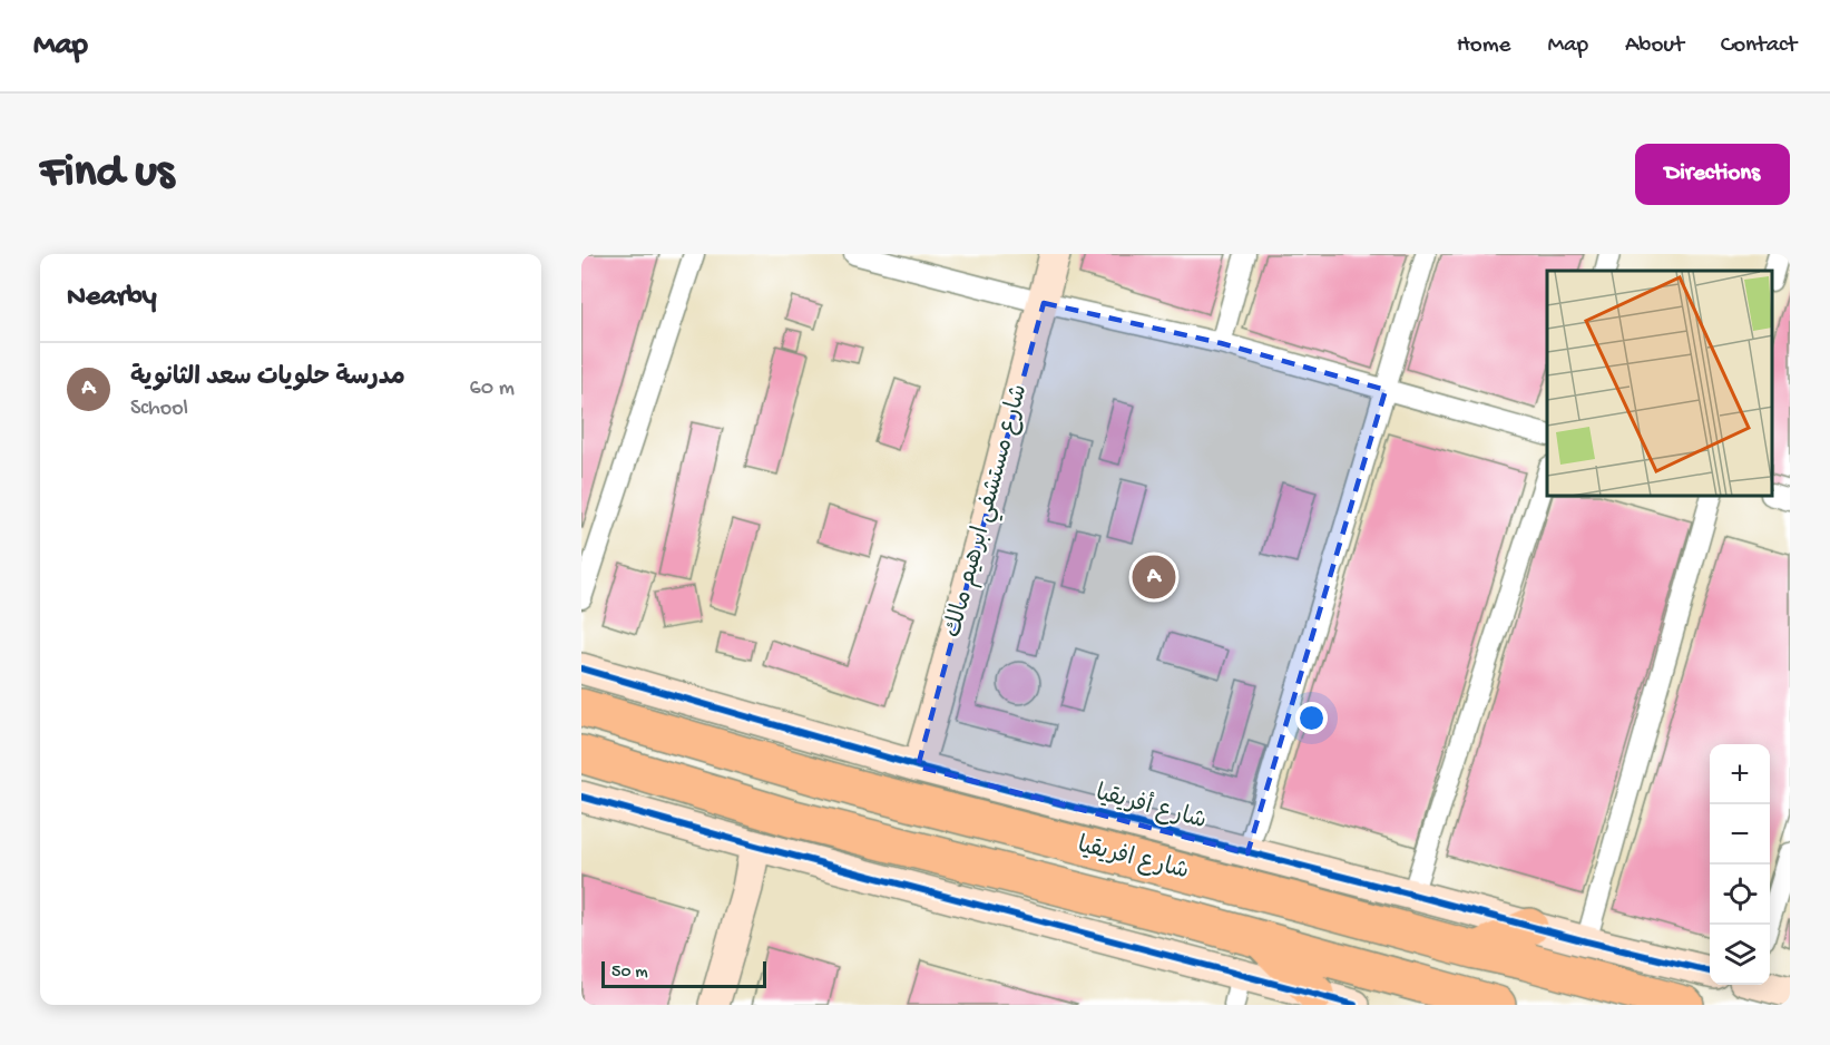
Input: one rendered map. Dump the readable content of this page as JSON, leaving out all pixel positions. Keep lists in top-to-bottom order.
{
  "streets": {
    "highway": ["شارع افريقيا"],
    "street": ["شارع مستشفي ابرهيم مالك", "شارع أفريقيا"]
  },
  "crossings": [
    ["شارع مستشفي ابرهيم مالك", "شارع أفريقيا"]
  ],
  "scale_bar": "50 m",
  "page": {
    "header": "Map",
    "nav": [
      "Home",
      "Map",
      "About",
      "Contact"
    ],
    "buttons": "Directions",
    "title": "Find us",
    "heading": "Nearby",
    "list": [
      {
        "mark": "A",
        "name": "مدرسة حلويات سعد الثانوية",
        "note": "School",
        "value": "60 m"
      }
    ],
    "pins": "A",
    "map_buttons": ["+", "−"],
    "scale": "50 m"
  }
}
